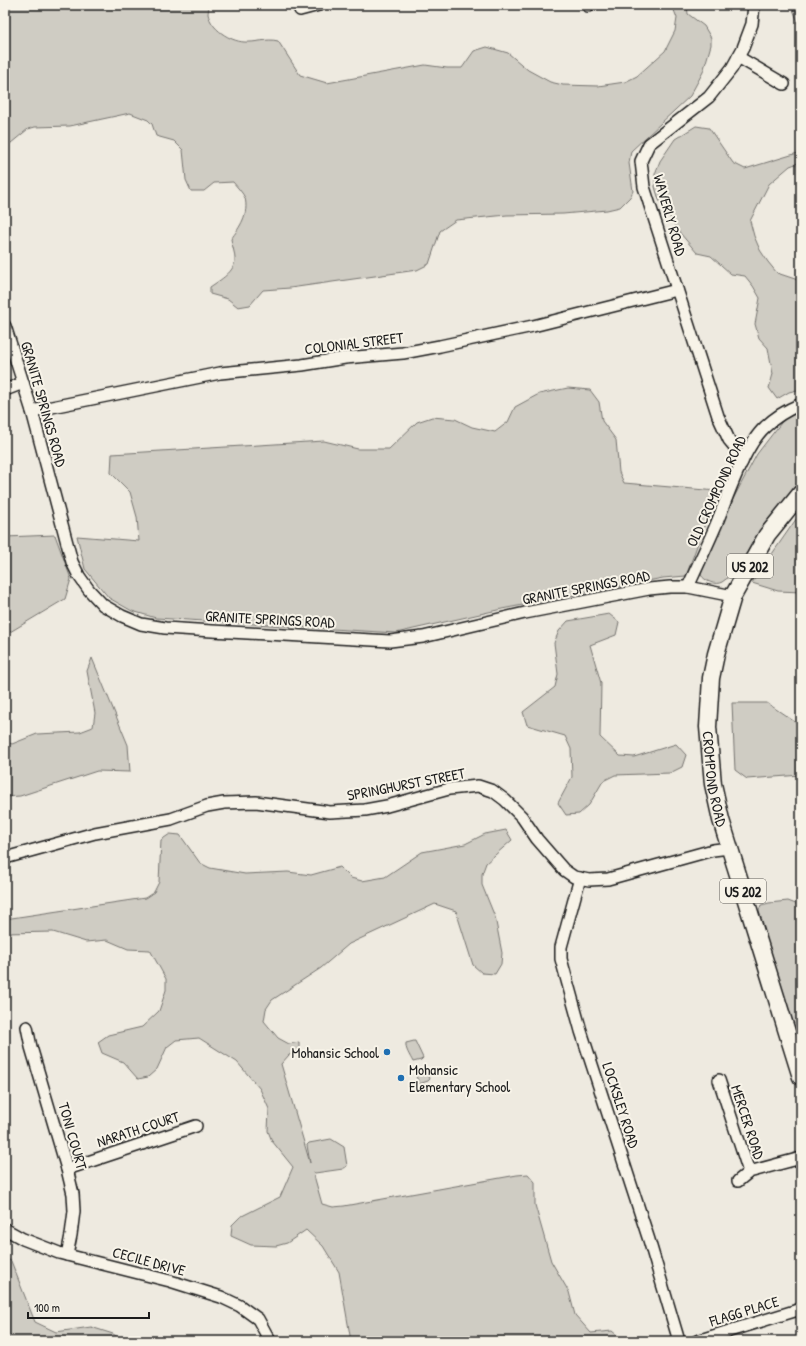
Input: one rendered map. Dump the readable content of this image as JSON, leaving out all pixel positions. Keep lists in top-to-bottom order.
{
  "streets": {
    "highway": ["US 202", "CROMPOND ROAD"],
    "street": [
      "WAVERLY ROAD",
      "COLONIAL STREET",
      "GRANITE SPRINGS ROAD",
      "OLD CROMPOND ROAD",
      "SPRINGHURST STREET",
      "LOCKSLEY ROAD",
      "MERCER ROAD",
      "NARATH COURT",
      "TONI COURT",
      "CECILE DRIVE",
      "FLAGG PLACE"
    ]
  },
  "crossings": [
    ["WAVERLY ROAD", "COLONIAL STREET"],
    ["WAVERLY ROAD", "OLD CROMPOND ROAD"],
    ["COLONIAL STREET", "GRANITE SPRINGS ROAD"],
    ["GRANITE SPRINGS ROAD", "OLD CROMPOND ROAD"],
    ["GRANITE SPRINGS ROAD", "CROMPOND ROAD"],
    ["CROMPOND ROAD", "SPRINGHURST STREET"],
    ["SPRINGHURST STREET", "LOCKSLEY ROAD"],
    ["NARATH COURT", "TONI COURT"],
    ["TONI COURT", "CECILE DRIVE"]
  ],
  "places": ["Mohansic School", "Mohansic Elementary School"],
  "scale_bar": "100 m"
}
